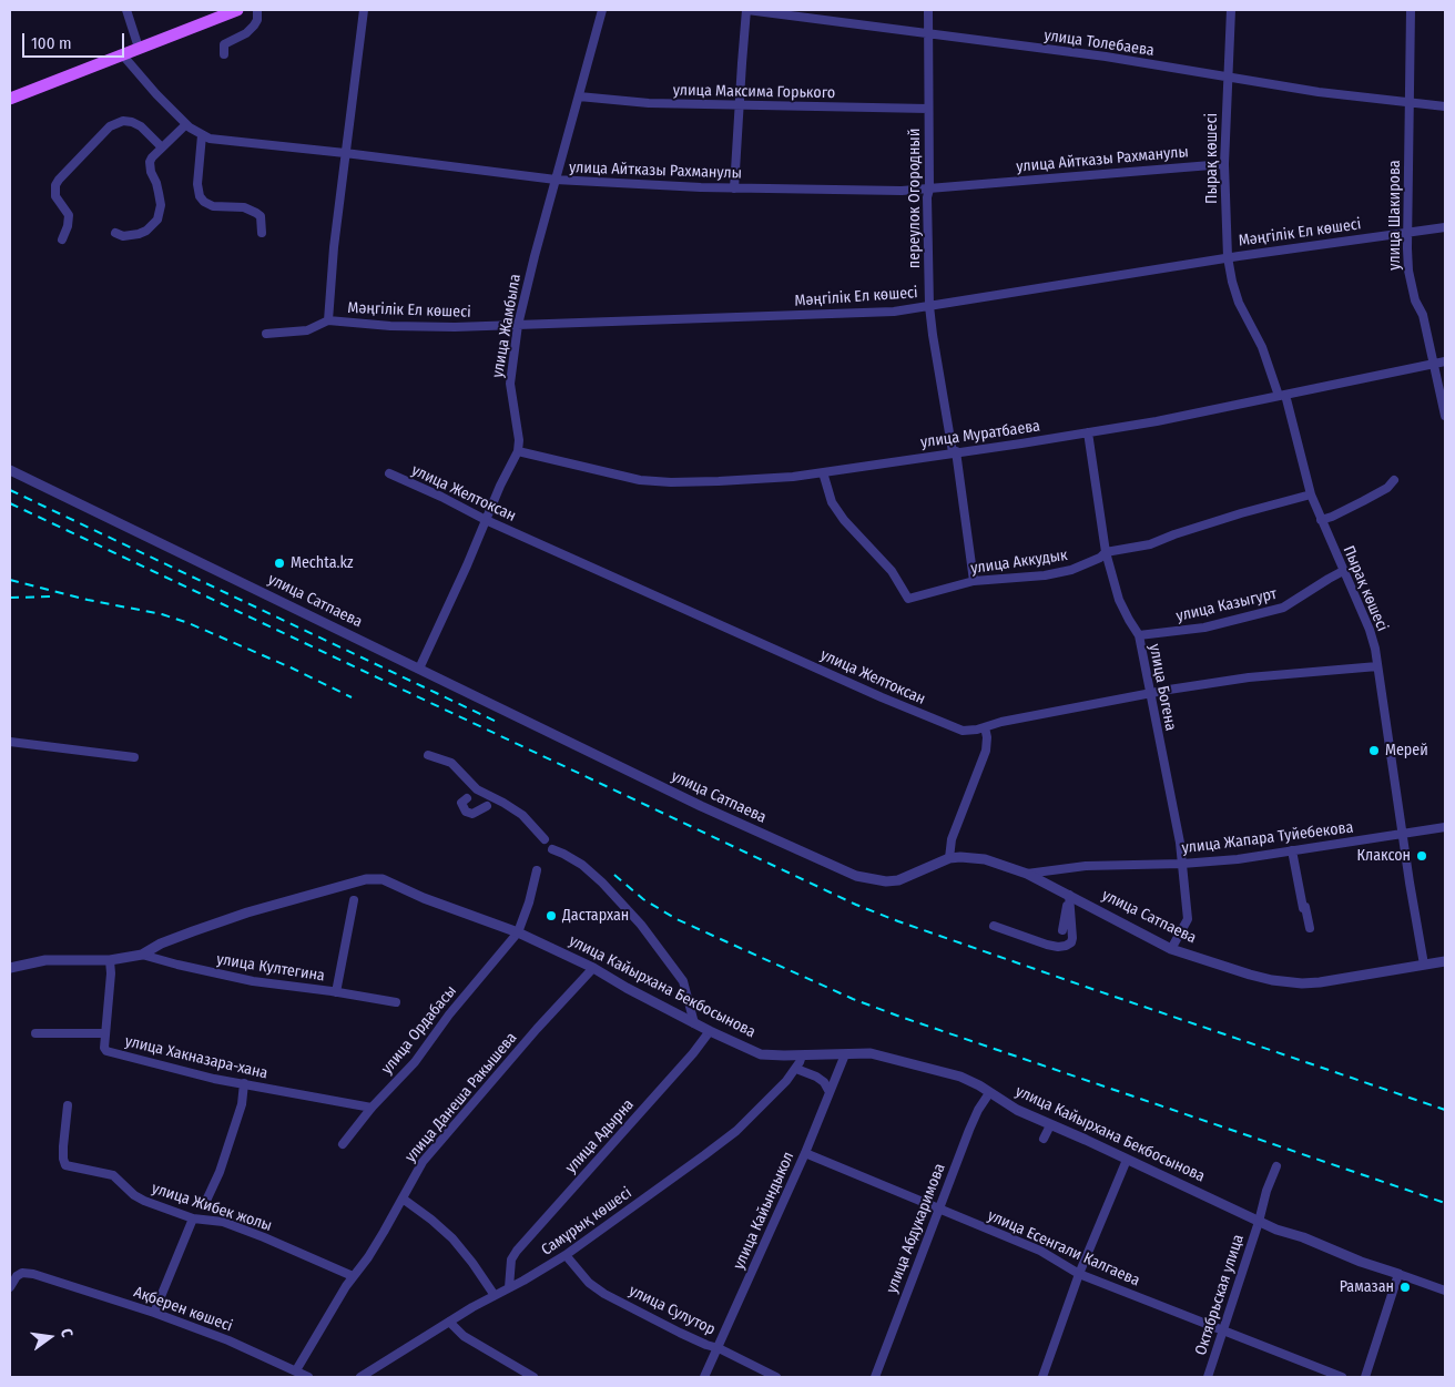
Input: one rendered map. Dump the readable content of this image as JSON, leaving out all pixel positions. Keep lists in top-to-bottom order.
{
  "streets": {
    "street": [
      "улица Толебаева",
      "улица Максима Горького",
      "Пырақ көшесі",
      "улица Айтказы Рахманулы",
      "переулок Огородный",
      "улица Шакирова",
      "Мәңгілік Ел көшесі",
      "улица Жамбыла",
      "улица Муратбаева",
      "улица Желтоксан",
      "улица Аккудык",
      "улица Сатпаева",
      "улица Казыгурт",
      "улица Богена",
      "улица Жапара Туйебекова",
      "улица Култегина",
      "улица Кайырхана Бекбосынова",
      "улица Ордабасы",
      "улица Хакназара-хана",
      "улица Данеша Ракышева",
      "улица Адырна",
      "улица Жибек жолы",
      "улица Кайындыкол",
      "Самұрық көшесі",
      "улица Абдукаримова",
      "улица Есенгали Калгаева",
      "Октябрьская улица",
      "Ақберен көшесі",
      "улица Сулутор"
    ]
  },
  "crossings": [
    ["улица Толебаева", "Пырақ көшесі"],
    ["улица Толебаева", "переулок Огородный"],
    ["улица Толебаева", "улица Шакирова"],
    ["улица Максима Горького", "переулок Огородный"],
    ["улица Максима Горького", "улица Жамбыла"],
    ["Пырақ көшесі", "улица Айтказы Рахманулы"],
    ["Пырақ көшесі", "Мәңгілік Ел көшесі"],
    ["Пырақ көшесі", "улица Муратбаева"],
    ["Пырақ көшесі", "улица Желтоксан"],
    ["Пырақ көшесі", "улица Аккудык"],
    ["Пырақ көшесі", "улица Сатпаева"],
    ["Пырақ көшесі", "улица Казыгурт"],
    ["Пырақ көшесі", "улица Жапара Туйебекова"],
    ["улица Айтказы Рахманулы", "переулок Огородный"],
    ["улица Айтказы Рахманулы", "улица Жамбыла"],
    ["переулок Огородный", "Мәңгілік Ел көшесі"],
    ["переулок Огородный", "улица Муратбаева"],
    ["переулок Огородный", "улица Аккудык"],
    ["улица Шакирова", "Мәңгілік Ел көшесі"],
    ["улица Шакирова", "улица Муратбаева"],
    ["Мәңгілік Ел көшесі", "улица Жамбыла"],
    ["улица Жамбыла", "улица Муратбаева"],
    ["улица Муратбаева", "улица Аккудык"],
    ["улица Муратбаева", "улица Богена"],
    ["улица Желтоксан", "улица Богена"],
    ["улица Аккудык", "улица Богена"],
    ["улица Сатпаева", "улица Богена"],
    ["улица Сатпаева", "улица Жапара Туйебекова"],
    ["улица Казыгурт", "улица Богена"],
    ["улица Богена", "улица Жапара Туйебекова"],
    ["улица Култегина", "улица Кайырхана Бекбосынова"],
    ["улица Кайырхана Бекбосынова", "улица Ордабасы"],
    ["улица Кайырхана Бекбосынова", "улица Хакназара-хана"],
    ["улица Кайырхана Бекбосынова", "улица Данеша Ракышева"],
    ["улица Кайырхана Бекбосынова", "улица Адырна"],
    ["улица Кайырхана Бекбосынова", "улица Кайындыкол"],
    ["улица Кайырхана Бекбосынова", "Самұрық көшесі"],
    ["улица Кайырхана Бекбосынова", "улица Абдукаримова"],
    ["улица Кайырхана Бекбосынова", "Октябрьская улица"],
    ["улица Ордабасы", "улица Хакназара-хана"],
    ["улица Данеша Ракышева", "улица Жибек жолы"],
    ["улица Данеша Ракышева", "Ақберен көшесі"],
    ["улица Адырна", "Самұрық көшесі"],
    ["улица Кайындыкол", "улица Есенгали Калгаева"],
    ["улица Кайындыкол", "улица Сулутор"],
    ["Самұрық көшесі", "улица Сулутор"],
    ["улица Абдукаримова", "улица Есенгали Калгаева"],
    ["улица Есенгали Калгаева", "Октябрьская улица"]
  ],
  "places": [
    "Mechta.kz",
    "Мерей",
    "Клаксон",
    "Дастархан",
    "Рамазан"
  ],
  "scale_bar": "100 m",
  "north": "right"
}
